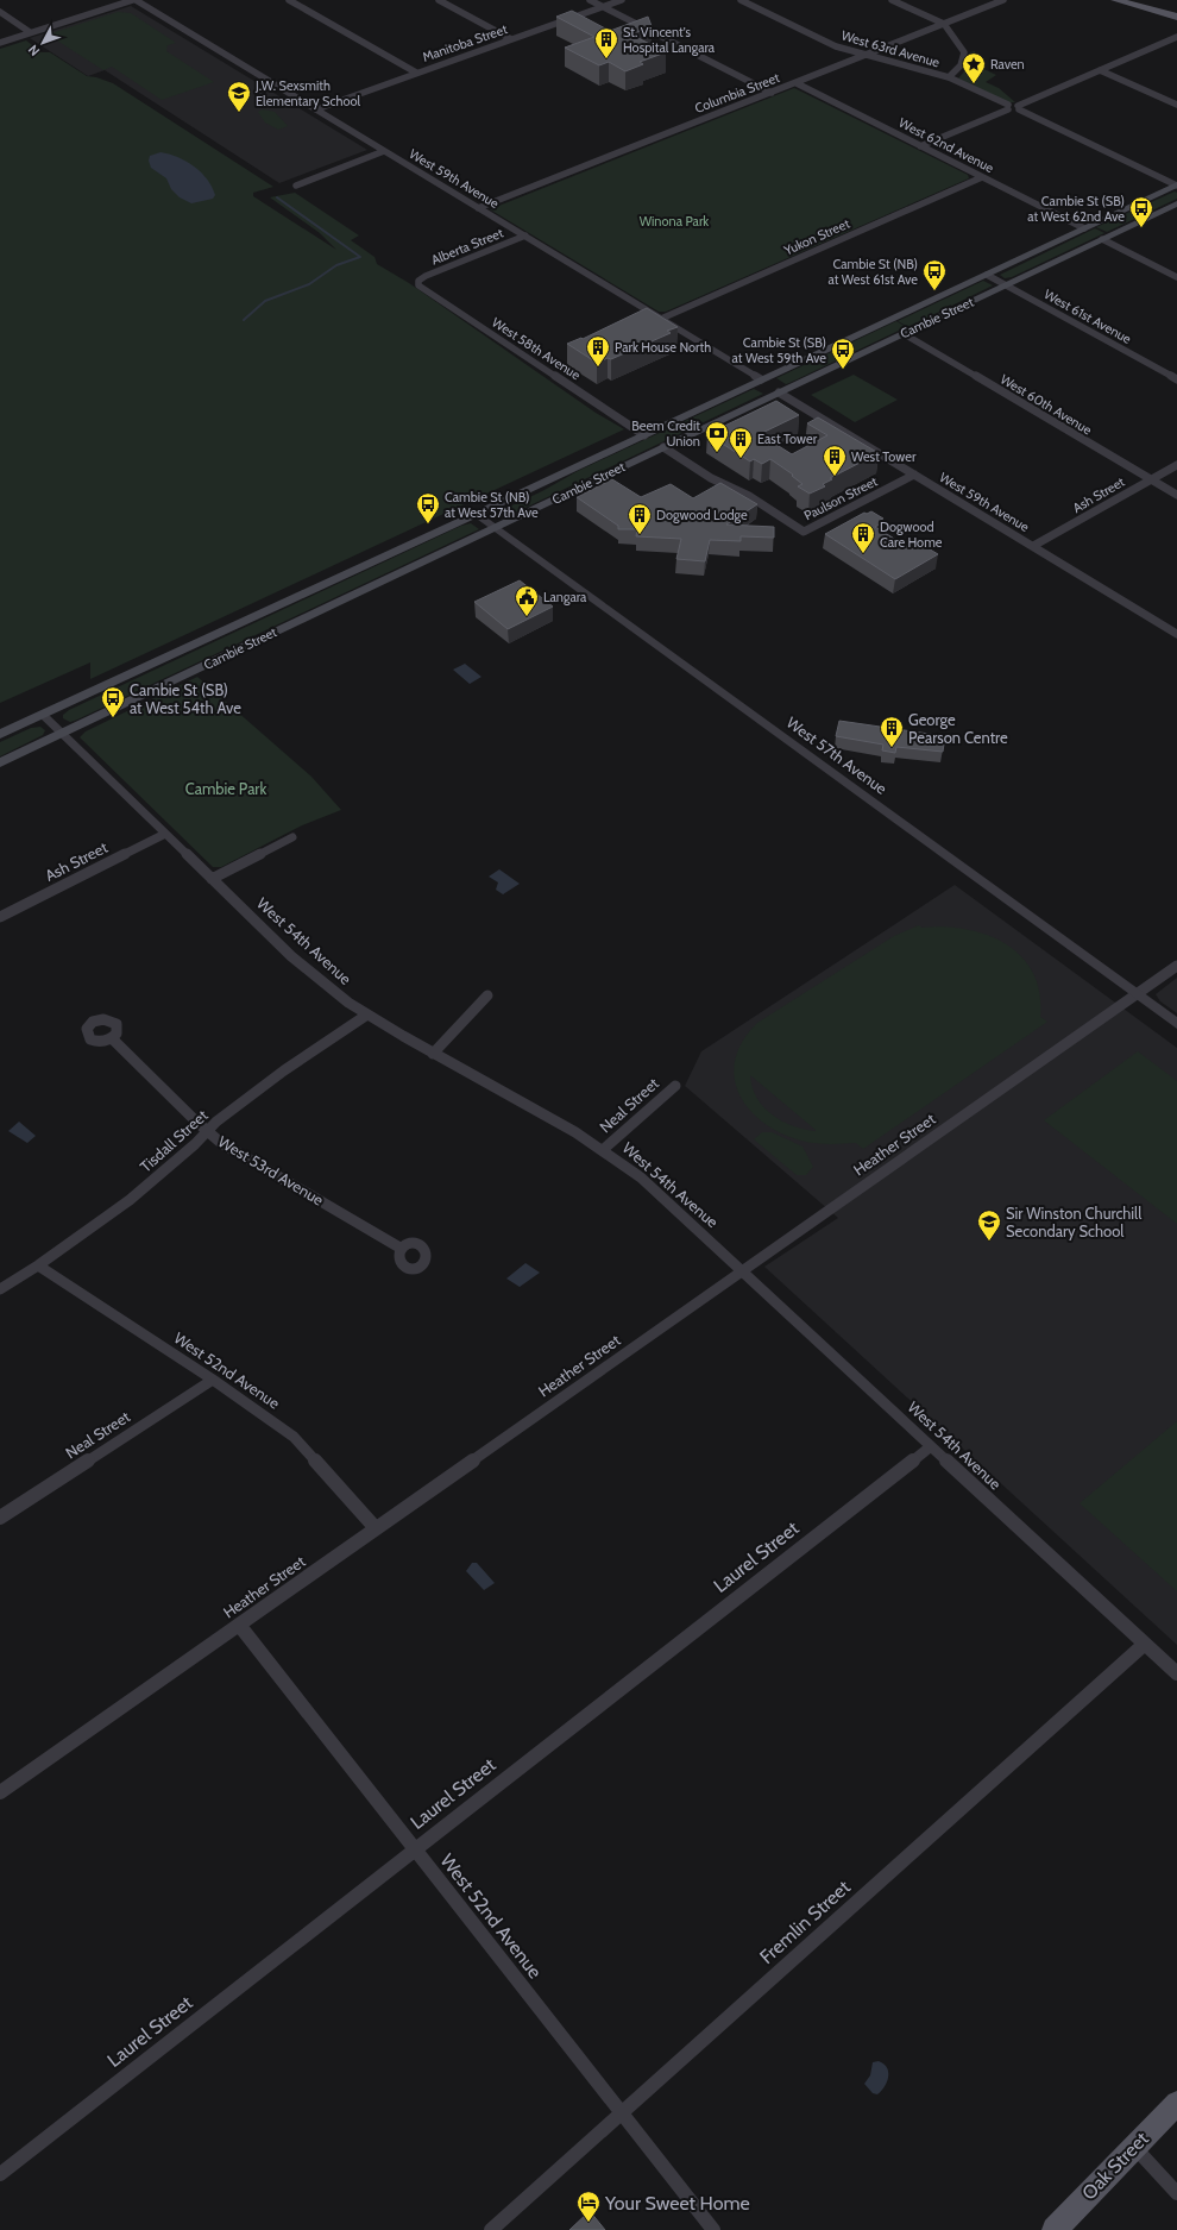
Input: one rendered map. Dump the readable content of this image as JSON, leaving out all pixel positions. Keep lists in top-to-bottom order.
{
  "streets": {
    "main road": ["Cambie Street", "Oak Street"],
    "street": [
      "Manitoba Street",
      "West 63rd Avenue",
      "Columbia Street",
      "West 62nd Avenue",
      "West 59th Avenue",
      "Yukon Street",
      "Alberta Street",
      "West 61st Avenue",
      "West 58th Avenue",
      "West 60th Avenue",
      "Ash Street",
      "Paulson Street",
      "West 57th Avenue",
      "West 54th Avenue",
      "Neal Street",
      "Tisdall Street",
      "Heather Street",
      "West 53rd Avenue",
      "West 52nd Avenue",
      "Laurel Street",
      "Fremlin Street"
    ]
  },
  "crossings": [
    ["Manitoba Street", "West 59th Avenue"],
    ["West 63rd Avenue", "Columbia Street"],
    ["Columbia Street", "West 62nd Avenue"],
    ["Columbia Street", "West 59th Avenue"],
    ["West 62nd Avenue", "Yukon Street"],
    ["West 62nd Avenue", "Cambie Street"],
    ["West 59th Avenue", "Yukon Street"],
    ["West 59th Avenue", "Alberta Street"],
    ["West 59th Avenue", "Cambie Street"],
    ["West 59th Avenue", "Ash Street"],
    ["West 59th Avenue", "Paulson Street"],
    ["Alberta Street", "West 58th Avenue"],
    ["West 61st Avenue", "Cambie Street"],
    ["Cambie Street", "West 58th Avenue"],
    ["Cambie Street", "West 60th Avenue"],
    ["Cambie Street", "Paulson Street"],
    ["Cambie Street", "West 57th Avenue"],
    ["Cambie Street", "West 54th Avenue"],
    ["West 60th Avenue", "Ash Street"],
    ["Ash Street", "West 54th Avenue"],
    ["West 57th Avenue", "Heather Street"],
    ["West 54th Avenue", "Neal Street"],
    ["West 54th Avenue", "Tisdall Street"],
    ["West 54th Avenue", "Heather Street"],
    ["West 54th Avenue", "Laurel Street"],
    ["West 54th Avenue", "Fremlin Street"],
    ["Neal Street", "West 52nd Avenue"],
    ["Tisdall Street", "West 53rd Avenue"],
    ["Tisdall Street", "West 52nd Avenue"],
    ["Heather Street", "West 52nd Avenue"],
    ["West 52nd Avenue", "Laurel Street"],
    ["West 52nd Avenue", "Fremlin Street"]
  ],
  "parks": ["Winona Park", "Cambie Park"],
  "places": {
    "building": [
      "St. Vincent's Hospital Langara",
      "Park House North",
      "East Tower",
      "West Tower",
      "Dogwood Lodge",
      "Dogwood Care Home",
      "George Pearson Centre"
    ],
    "place": ["Raven"],
    "school or university": ["J.W. Sexsmith Elementary School", "Sir Winston Churchill Secondary School"],
    "bus stop": [
      "Cambie St (SB) at West 62nd Ave",
      "Cambie St (NB) at West 61st Ave",
      "Cambie St (SB) at West 59th Ave",
      "Cambie St (NB) at West 57th Ave",
      "Cambie St (SB) at West 54th Ave"
    ],
    "bank": ["Beem Credit Union"],
    "public building": ["Langara"],
    "hotel": ["Your Sweet Home"]
  },
  "north": "bottom left"
}
